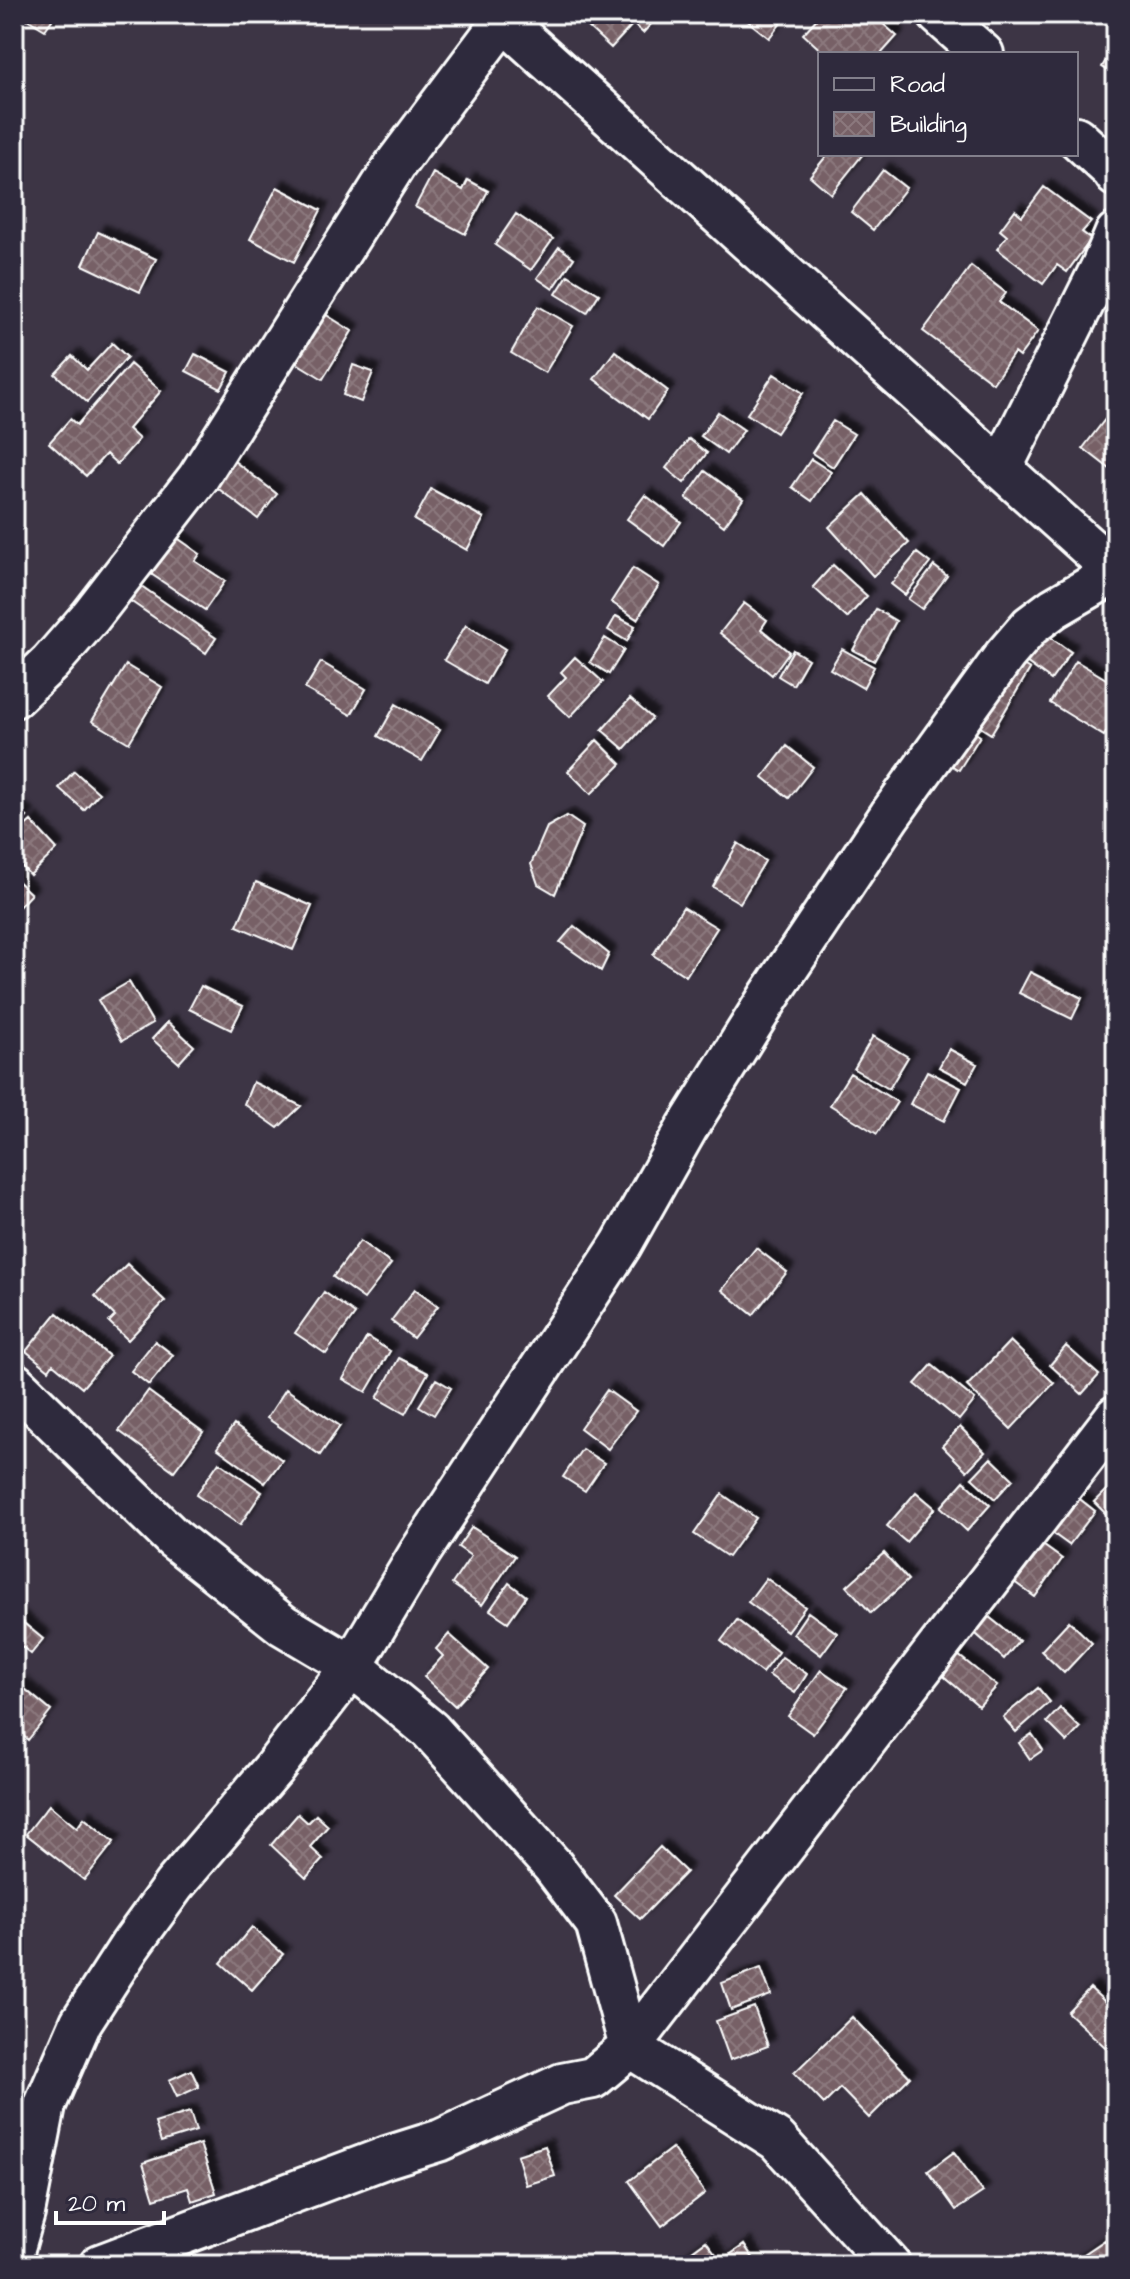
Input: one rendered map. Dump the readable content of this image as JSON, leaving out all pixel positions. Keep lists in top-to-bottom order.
{
  "legend": ["Road", "Building"],
  "scale_bar": "20 m"
}
